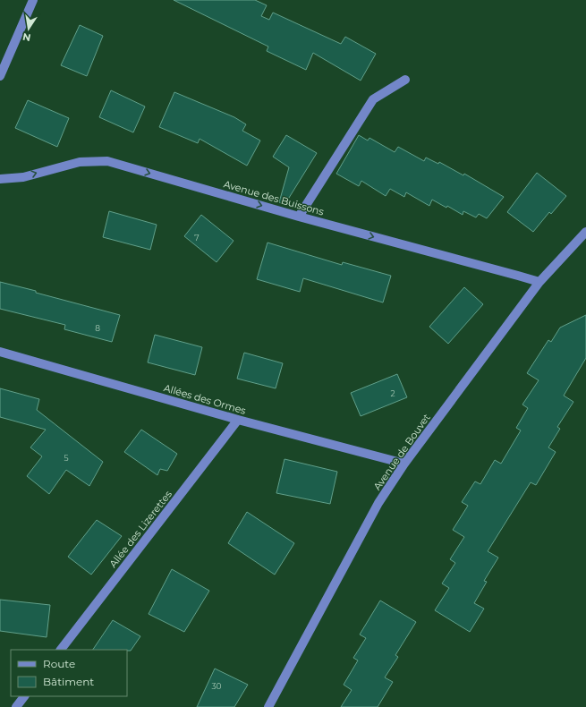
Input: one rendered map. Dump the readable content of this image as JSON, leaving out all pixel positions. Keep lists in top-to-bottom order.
{
  "streets": {
    "street": [
      "Avenue des Buissons",
      "Allées des Ormes",
      "Avenue de Bouvet",
      "Allée des Lizerettes"
    ]
  },
  "crossings": [
    ["Avenue des Buissons", "Avenue de Bouvet"],
    ["Allées des Ormes", "Avenue de Bouvet"],
    ["Allées des Ormes", "Allée des Lizerettes"]
  ],
  "one_way": ["Avenue des Buissons"],
  "house_numbers": [
    "7",
    "8",
    "2",
    "5",
    "30"
  ],
  "legend": ["Route", "Bâtiment"],
  "north": "bottom"
}
